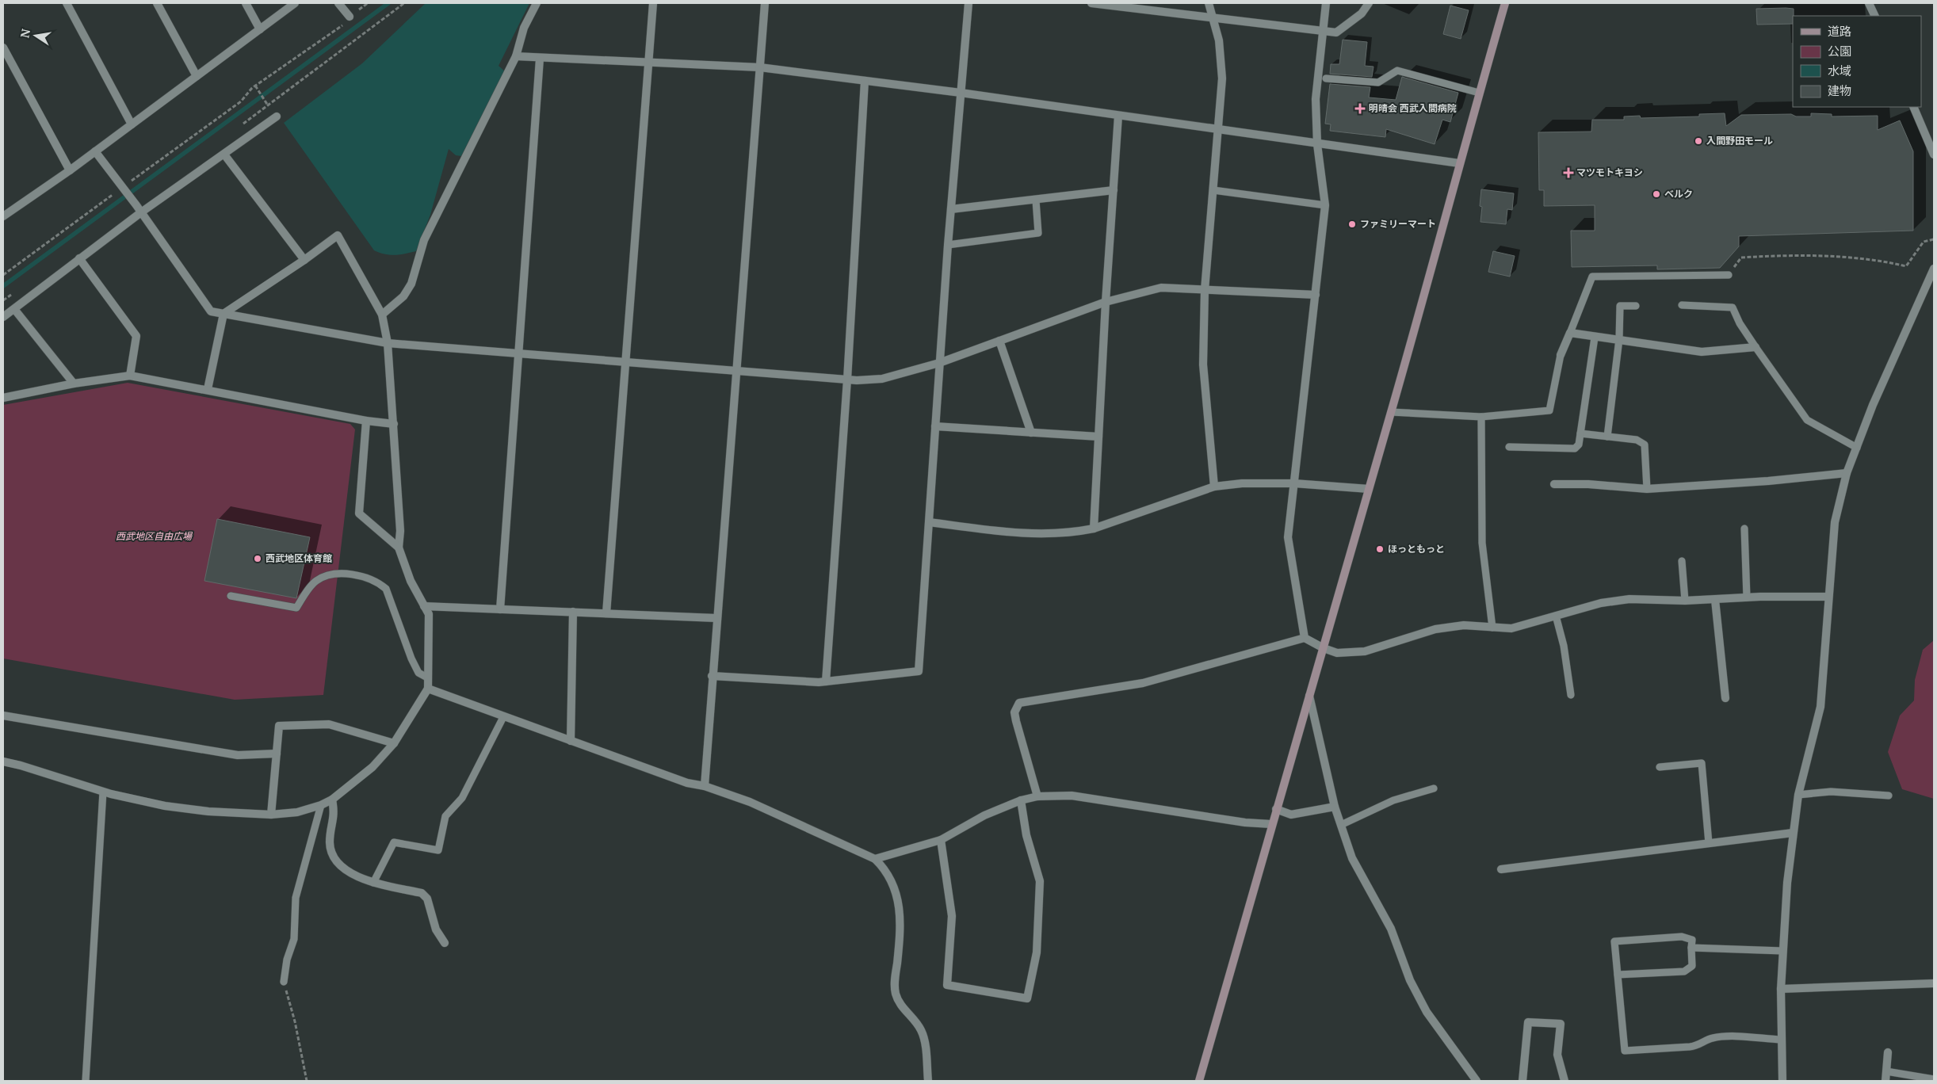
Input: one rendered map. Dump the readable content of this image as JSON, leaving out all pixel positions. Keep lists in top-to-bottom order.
{
  "parks": ["西武地区自由広場"],
  "places": {
    "health": ["明晴会 西武入間病院", "マツモトキヨシ"],
    "other": [
      "入間野田モール",
      "ベルク",
      "ファミリーマート",
      "ほっともっと",
      "西武地区体育館"
    ]
  },
  "legend": [
    "道路",
    "公園",
    "水域",
    "建物"
  ],
  "north": "left"
}
